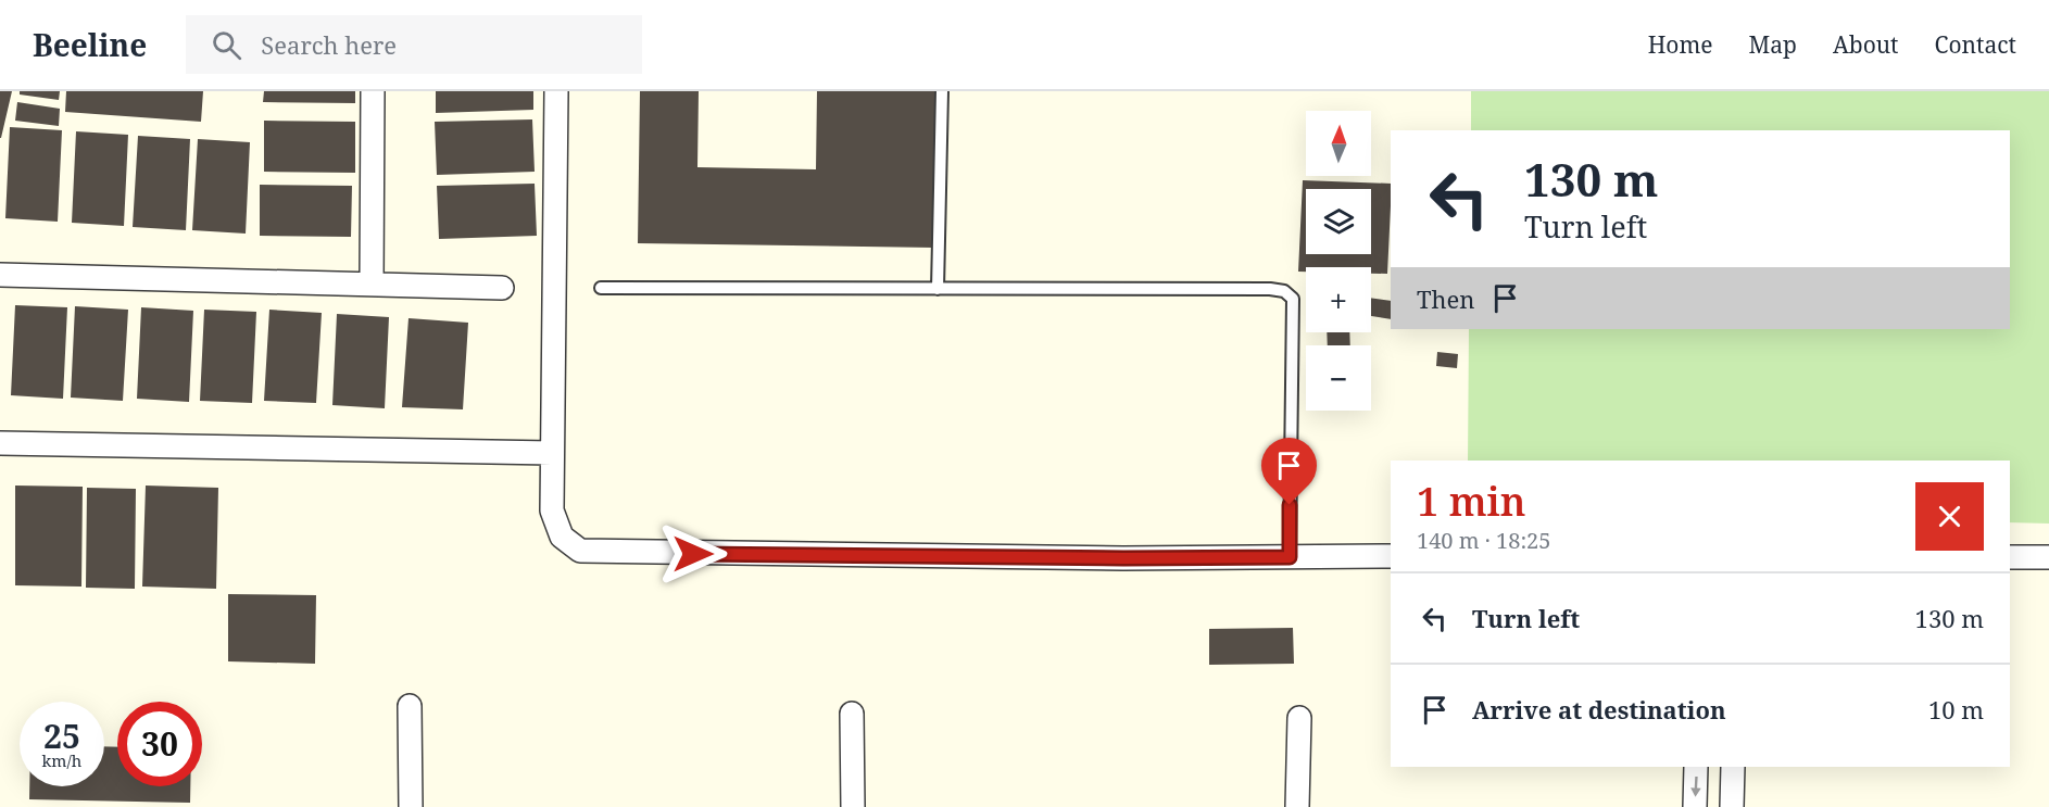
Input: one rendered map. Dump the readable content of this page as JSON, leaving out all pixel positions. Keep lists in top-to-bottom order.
{
  "north": "top",
  "page": {
    "header": "Beeline",
    "search": "Search here",
    "nav": [
      "Home",
      "Map",
      "About",
      "Contact"
    ],
    "map_buttons": ["+", "−"],
    "turn": ["130 m", "Turn left"],
    "then": "Then",
    "heading": ["1 min", "140 m · 18:25"],
    "list": [
      {
        "name": "Turn left",
        "value": "130 m"
      },
      {
        "name": "Arrive at destination",
        "value": "10 m"
      }
    ],
    "speed": "25 km/h",
    "limit": "30"
  }
}
